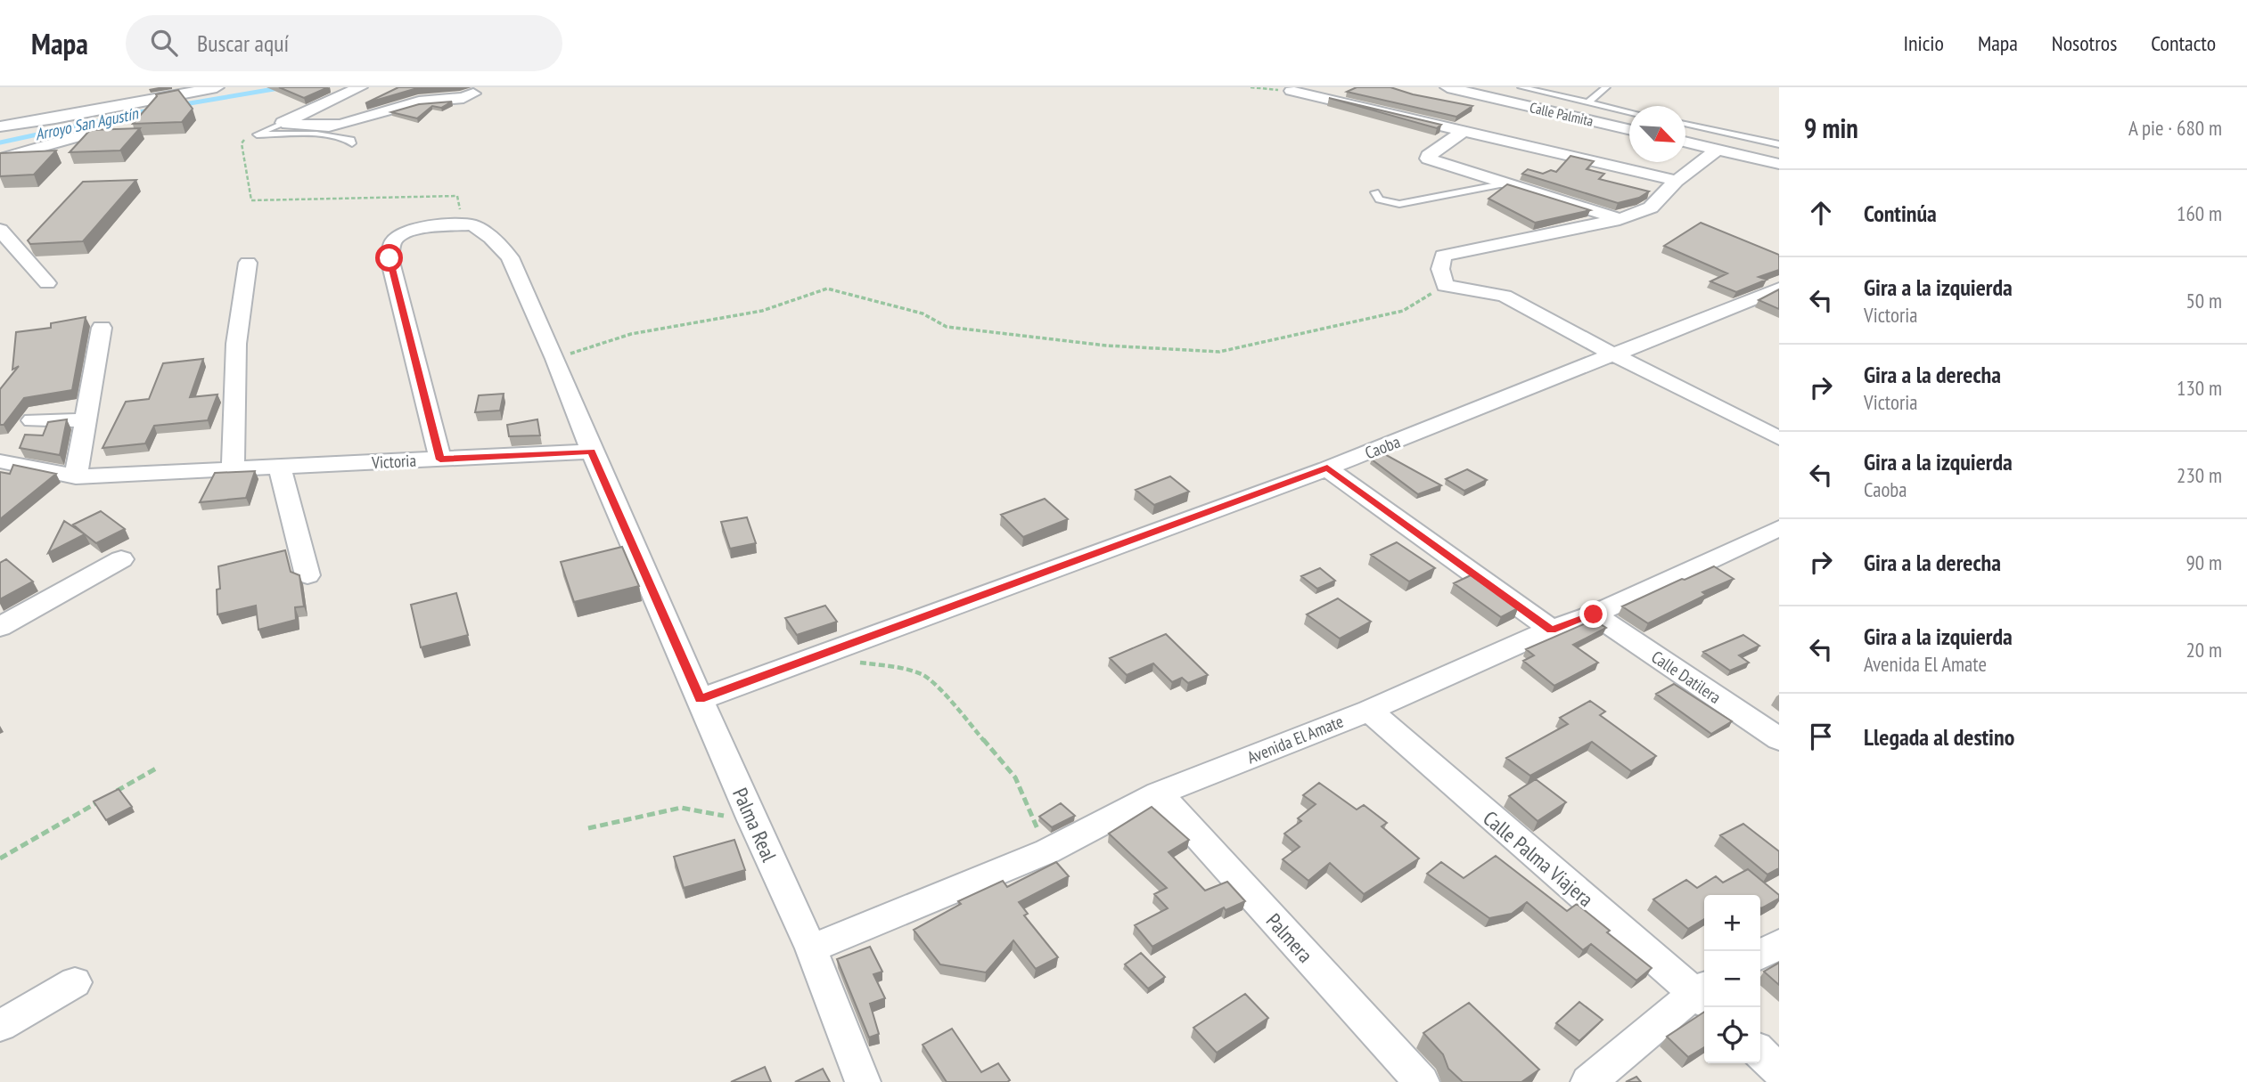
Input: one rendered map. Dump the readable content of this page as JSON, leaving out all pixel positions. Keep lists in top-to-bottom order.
{
  "streets": {
    "street": [
      "Calle Palmita",
      "Caoba",
      "Victoria",
      "Calle Datilera",
      "Avenida El Amate",
      "Palma Real",
      "Calle Palma Viajera",
      "Palmera"
    ]
  },
  "crossings": [
    ["Caoba", "Palma Real"],
    ["Calle Datilera", "Avenida El Amate"],
    ["Avenida El Amate", "Palma Real"],
    ["Avenida El Amate", "Calle Palma Viajera"],
    ["Avenida El Amate", "Palmera"]
  ],
  "water": ["Arroyo San Agustín"],
  "north": "bottom right",
  "page": {
    "header": "Mapa",
    "search": "Buscar aquí",
    "nav": [
      "Inicio",
      "Mapa",
      "Nosotros",
      "Contacto"
    ],
    "heading": ["9 min", "A pie · 680 m"],
    "list": [
      ["Continúa", "160 m"],
      ["Gira a la izquierda", "Victoria", "50 m"],
      ["Gira a la derecha", "Victoria", "130 m"],
      ["Gira a la izquierda", "Caoba", "230 m"],
      ["Gira a la derecha", "90 m"],
      ["Gira a la izquierda", "Avenida El Amate", "20 m"],
      "Llegada al destino"
    ],
    "map_buttons": ["+", "−"]
  }
}
